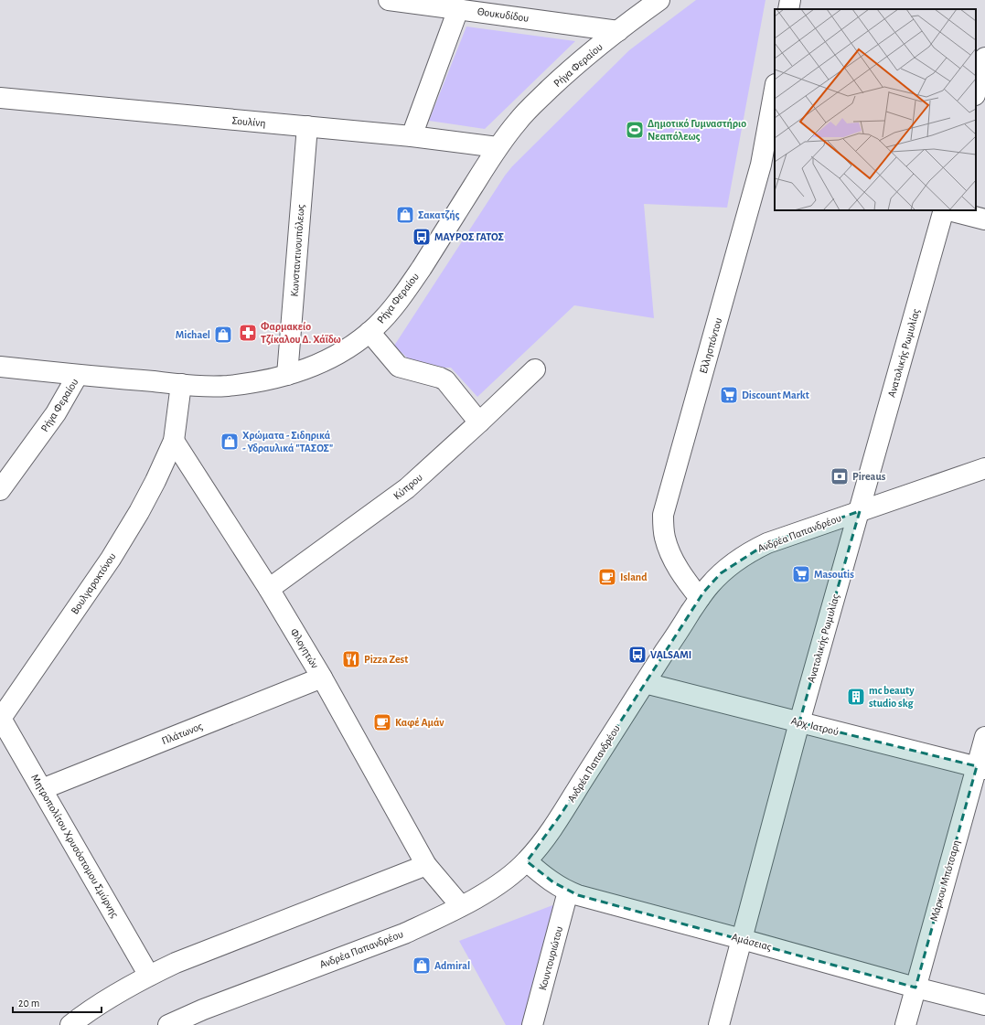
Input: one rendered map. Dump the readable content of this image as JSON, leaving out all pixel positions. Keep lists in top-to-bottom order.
{
  "streets": {
    "street": [
      "Θουκυδίδου",
      "Ρήγα Φεραίου",
      "Σουλίνη",
      "Κωνσταντινουπόλεως",
      "Ελλησπόντου",
      "Ανατολικής Ρωμυλίας",
      "Κύπρου",
      "Ανδρέα Παπανδρέου",
      "Βουλγαροκτόνου",
      "Φλογητών",
      "Αρχ. Ιατρού",
      "Πλάτωνος",
      "Μητροπολίτου Χρυσόστομου Σμύρνης",
      "Μάρκου Μπότσαρη",
      "Αμάσειας",
      "Κουντουριώτου"
    ]
  },
  "crossings": [
    ["Θουκυδίδου", "Ρήγα Φεραίου"],
    ["Ρήγα Φεραίου", "Σουλίνη"],
    ["Ρήγα Φεραίου", "Κωνσταντινουπόλεως"],
    ["Σουλίνη", "Κωνσταντινουπόλεως"],
    ["Ελλησπόντου", "Ανδρέα Παπανδρέου"],
    ["Ανατολικής Ρωμυλίας", "Ανδρέα Παπανδρέου"],
    ["Ανατολικής Ρωμυλίας", "Αρχ. Ιατρού"],
    ["Ανατολικής Ρωμυλίας", "Αμάσειας"],
    ["Κύπρου", "Φλογητών"],
    ["Ανδρέα Παπανδρέου", "Φλογητών"],
    ["Ανδρέα Παπανδρέου", "Αρχ. Ιατρού"],
    ["Ανδρέα Παπανδρέου", "Αμάσειας"],
    ["Βουλγαροκτόνου", "Φλογητών"],
    ["Βουλγαροκτόνου", "Μητροπολίτου Χρυσόστομου Σμύρνης"],
    ["Φλογητών", "Πλάτωνος"],
    ["Αρχ. Ιατρού", "Μάρκου Μπότσαρη"],
    ["Πλάτωνος", "Μητροπολίτου Χρυσόστομου Σμύρνης"],
    ["Μάρκου Μπότσαρη", "Αμάσειας"],
    ["Αμάσειας", "Κουντουριώτου"]
  ],
  "places": {
    "sports": ["Δημοτικό Γυμναστήριο Νεαπόλεως"],
    "shop": [
      "Σακατζής",
      "Michael",
      "Χρώματα - Σιδηρικά - Υδραυλικά \"ΤΑΣΟΣ\"",
      "Admiral"
    ],
    "bus stop": ["ΜΑΥΡΟΣ ΓΑΤΟΣ", "VALSAMI"],
    "pharmacy": ["Φαρμακείο Τζίκαλου Δ. Χάϊδω"],
    "supermarket": ["Discount Markt", "Masoutis"],
    "bank": ["Pireaus"],
    "cafe": ["Island", "Καφέ Αμάν"],
    "restaurant": ["Pizza Zest"],
    "building": ["mc beauty studio skg"]
  },
  "scale_bar": "20 m"
}
